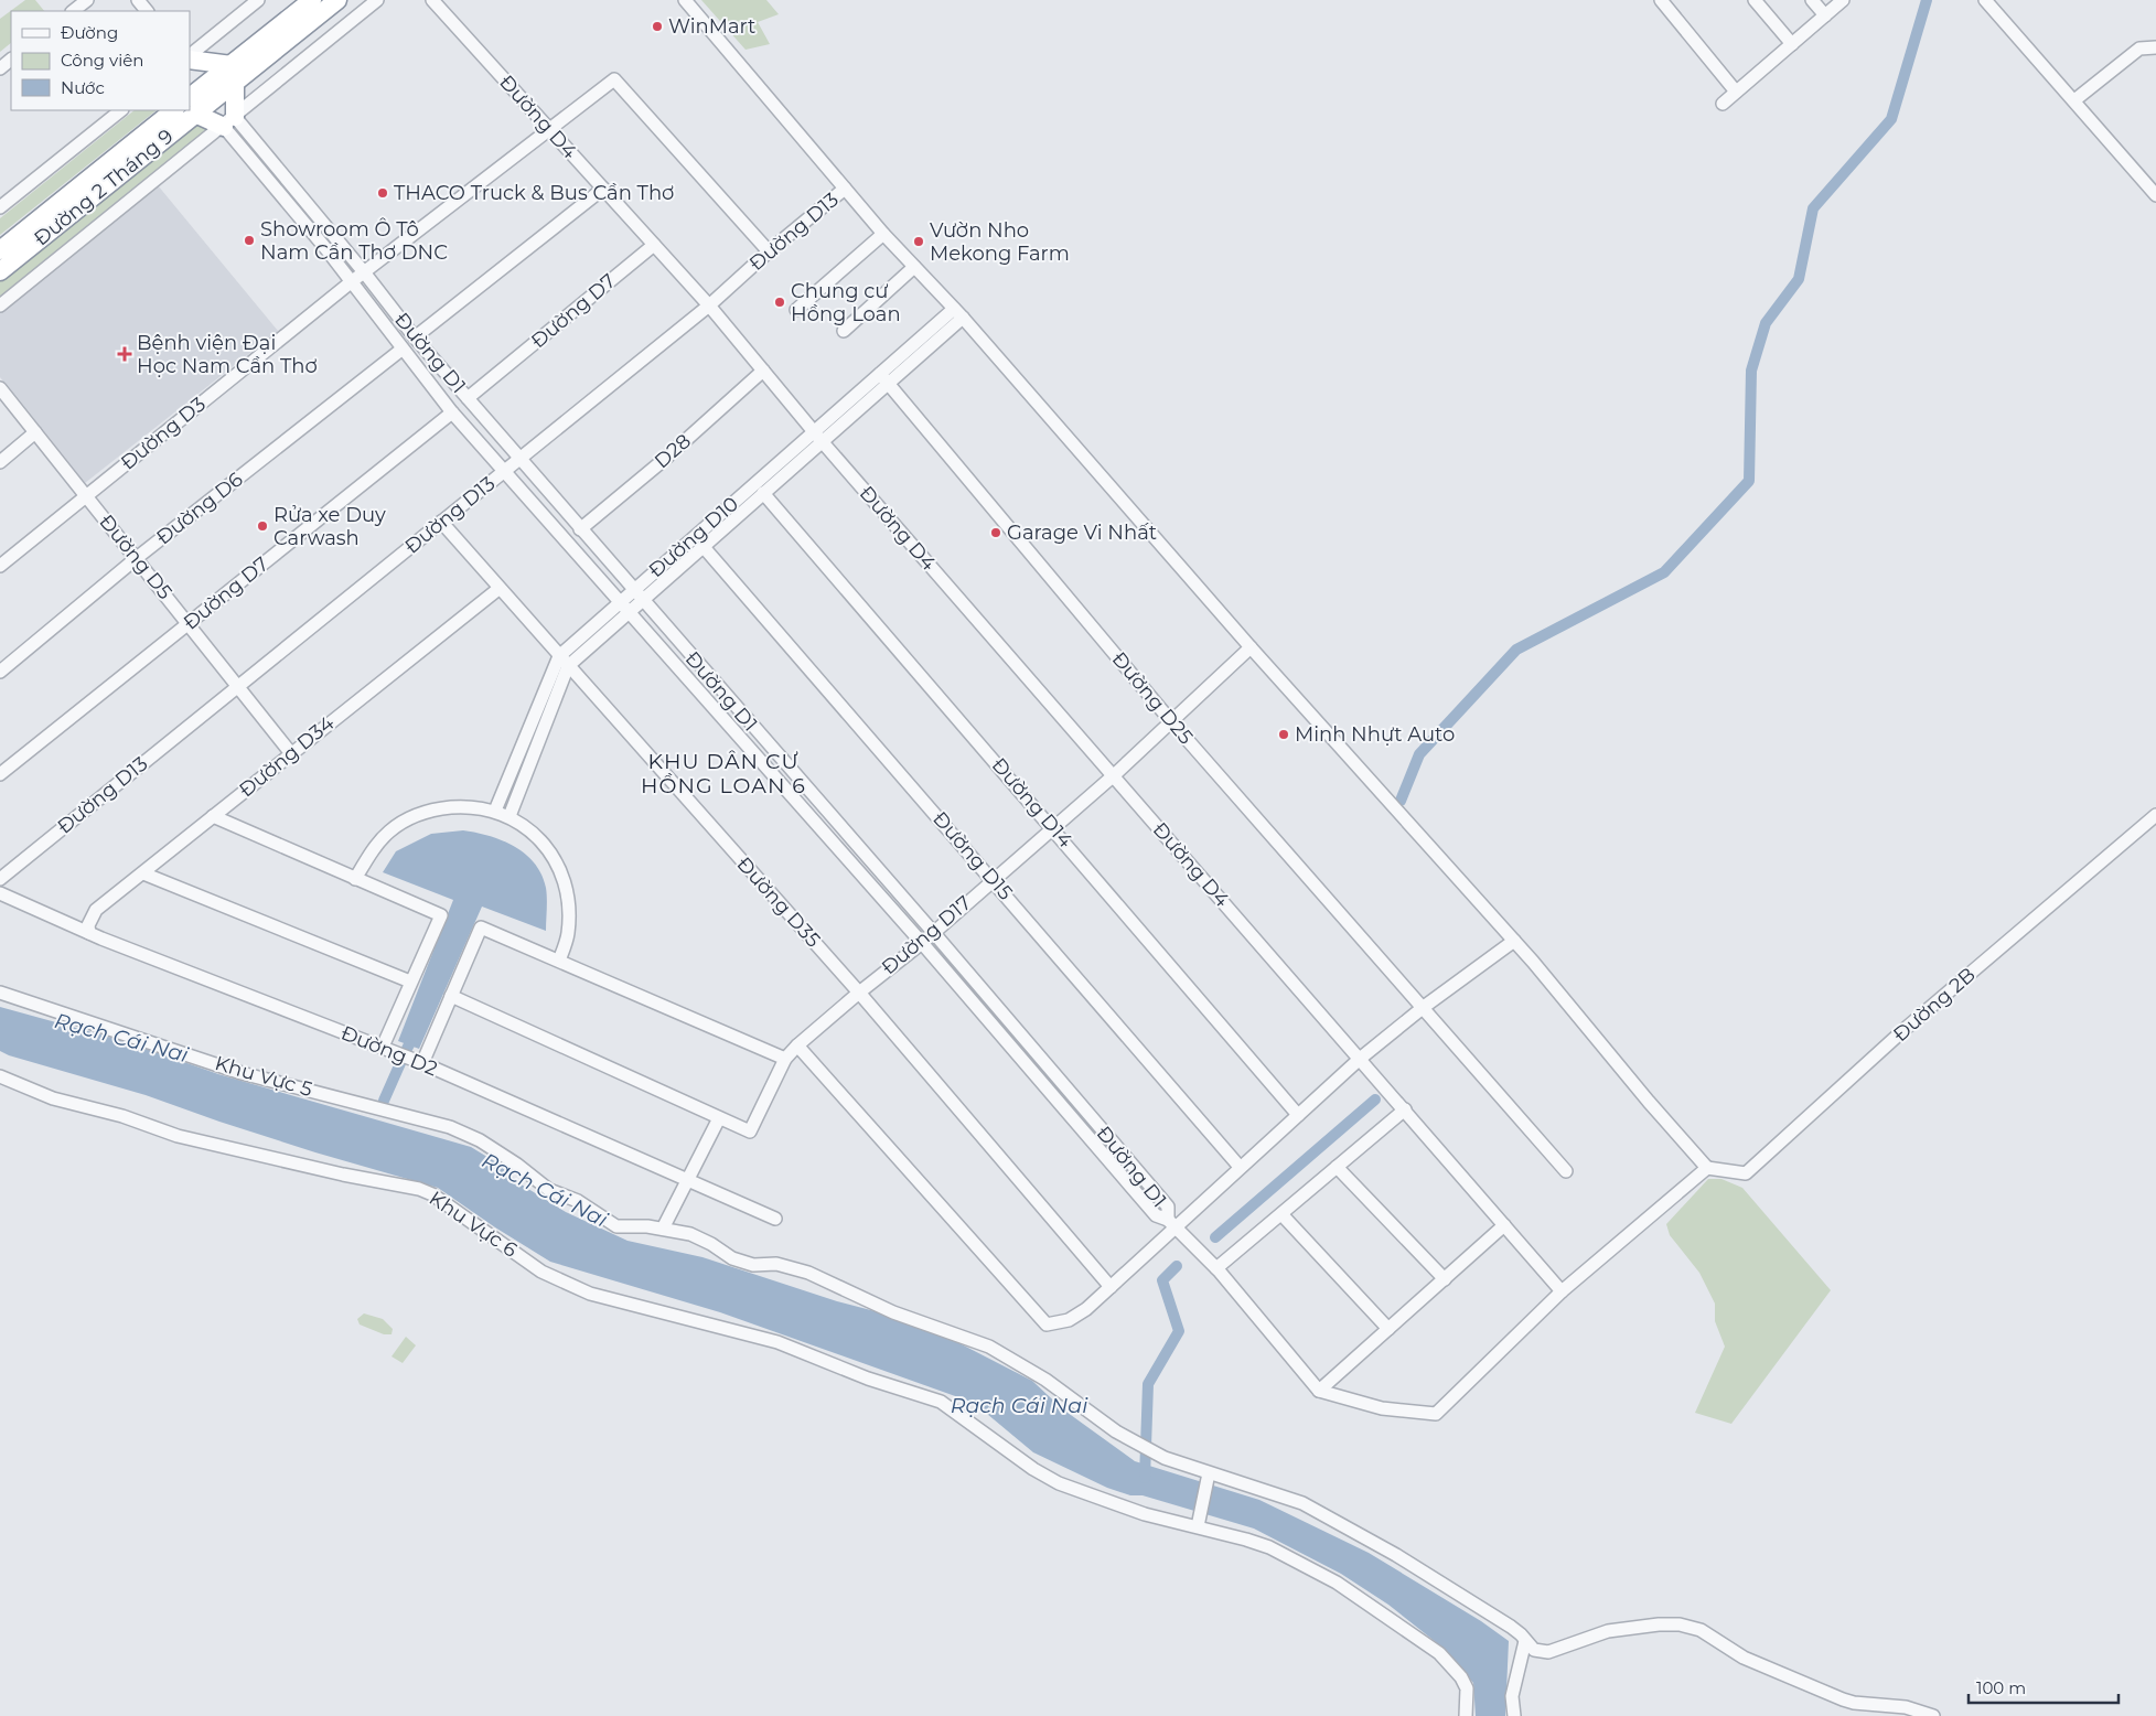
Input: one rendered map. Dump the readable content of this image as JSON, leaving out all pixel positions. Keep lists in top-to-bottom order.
{
  "streets": {
    "highway": ["Đường 2 Tháng 9"],
    "street": [
      "Đường D4",
      "Đường D13",
      "Đường D7",
      "Đường D1",
      "Đường D3",
      "D28",
      "Đường D6",
      "Đường D10",
      "Đường D5",
      "Đường D25",
      "Đường D34",
      "Đường D14",
      "Đường D15",
      "Đường D35",
      "Đường D17",
      "Đường 2B",
      "Đường D2",
      "Khu Vực 5",
      "Khu Vực 6"
    ]
  },
  "crossings": [
    ["Đường D4", "Đường D13"],
    ["Đường D4", "Đường D7"],
    ["Đường D4", "Đường D3"],
    ["Đường D4", "D28"],
    ["Đường D4", "Đường D10"],
    ["Đường D4", "Đường D17"],
    ["Đường D13", "Đường D1"],
    ["Đường D13", "Đường D3"],
    ["Đường D13", "Đường D5"],
    ["Đường D13", "Đường D35"],
    ["Đường D7", "Đường D1"],
    ["Đường D7", "Đường D5"],
    ["Đường D1", "Đường D3"],
    ["Đường D1", "D28"],
    ["Đường D1", "Đường D6"],
    ["Đường D1", "Đường D10"],
    ["Đường D1", "Đường D17"],
    ["Đường D3", "Đường D5"],
    ["Đường D6", "Đường D5"],
    ["Đường D10", "Đường D25"],
    ["Đường D10", "Đường D14"],
    ["Đường D10", "Đường D15"],
    ["Đường D10", "Đường D35"],
    ["Đường D5", "Đường D34"],
    ["Đường D25", "Đường D17"],
    ["Đường D34", "Đường D35"],
    ["Đường D34", "Đường D2"],
    ["Đường D14", "Đường D17"],
    ["Đường D15", "Đường D17"],
    ["Đường D35", "Đường D17"]
  ],
  "districts": ["KHU DÂN CƯ HỒNG LOAN 6"],
  "water": ["Rạch Cái Nai"],
  "places": {
    "other": [
      "WinMart",
      "THACO Truck & Bus Cần Thơ",
      "Showroom Ô Tô Nam Cần Thơ DNC",
      "Vườn Nho Mekong Farm",
      "Chung cư Hồng Loan",
      "Rửa xe Duy Carwash",
      "Garage Vi Nhất",
      "Minh Nhựt Auto"
    ],
    "health": ["Bệnh viện Đại Học Nam Cần Thơ"]
  },
  "legend": ["Đường", "Công viên", "Nước"],
  "scale_bar": "100 m"
}
